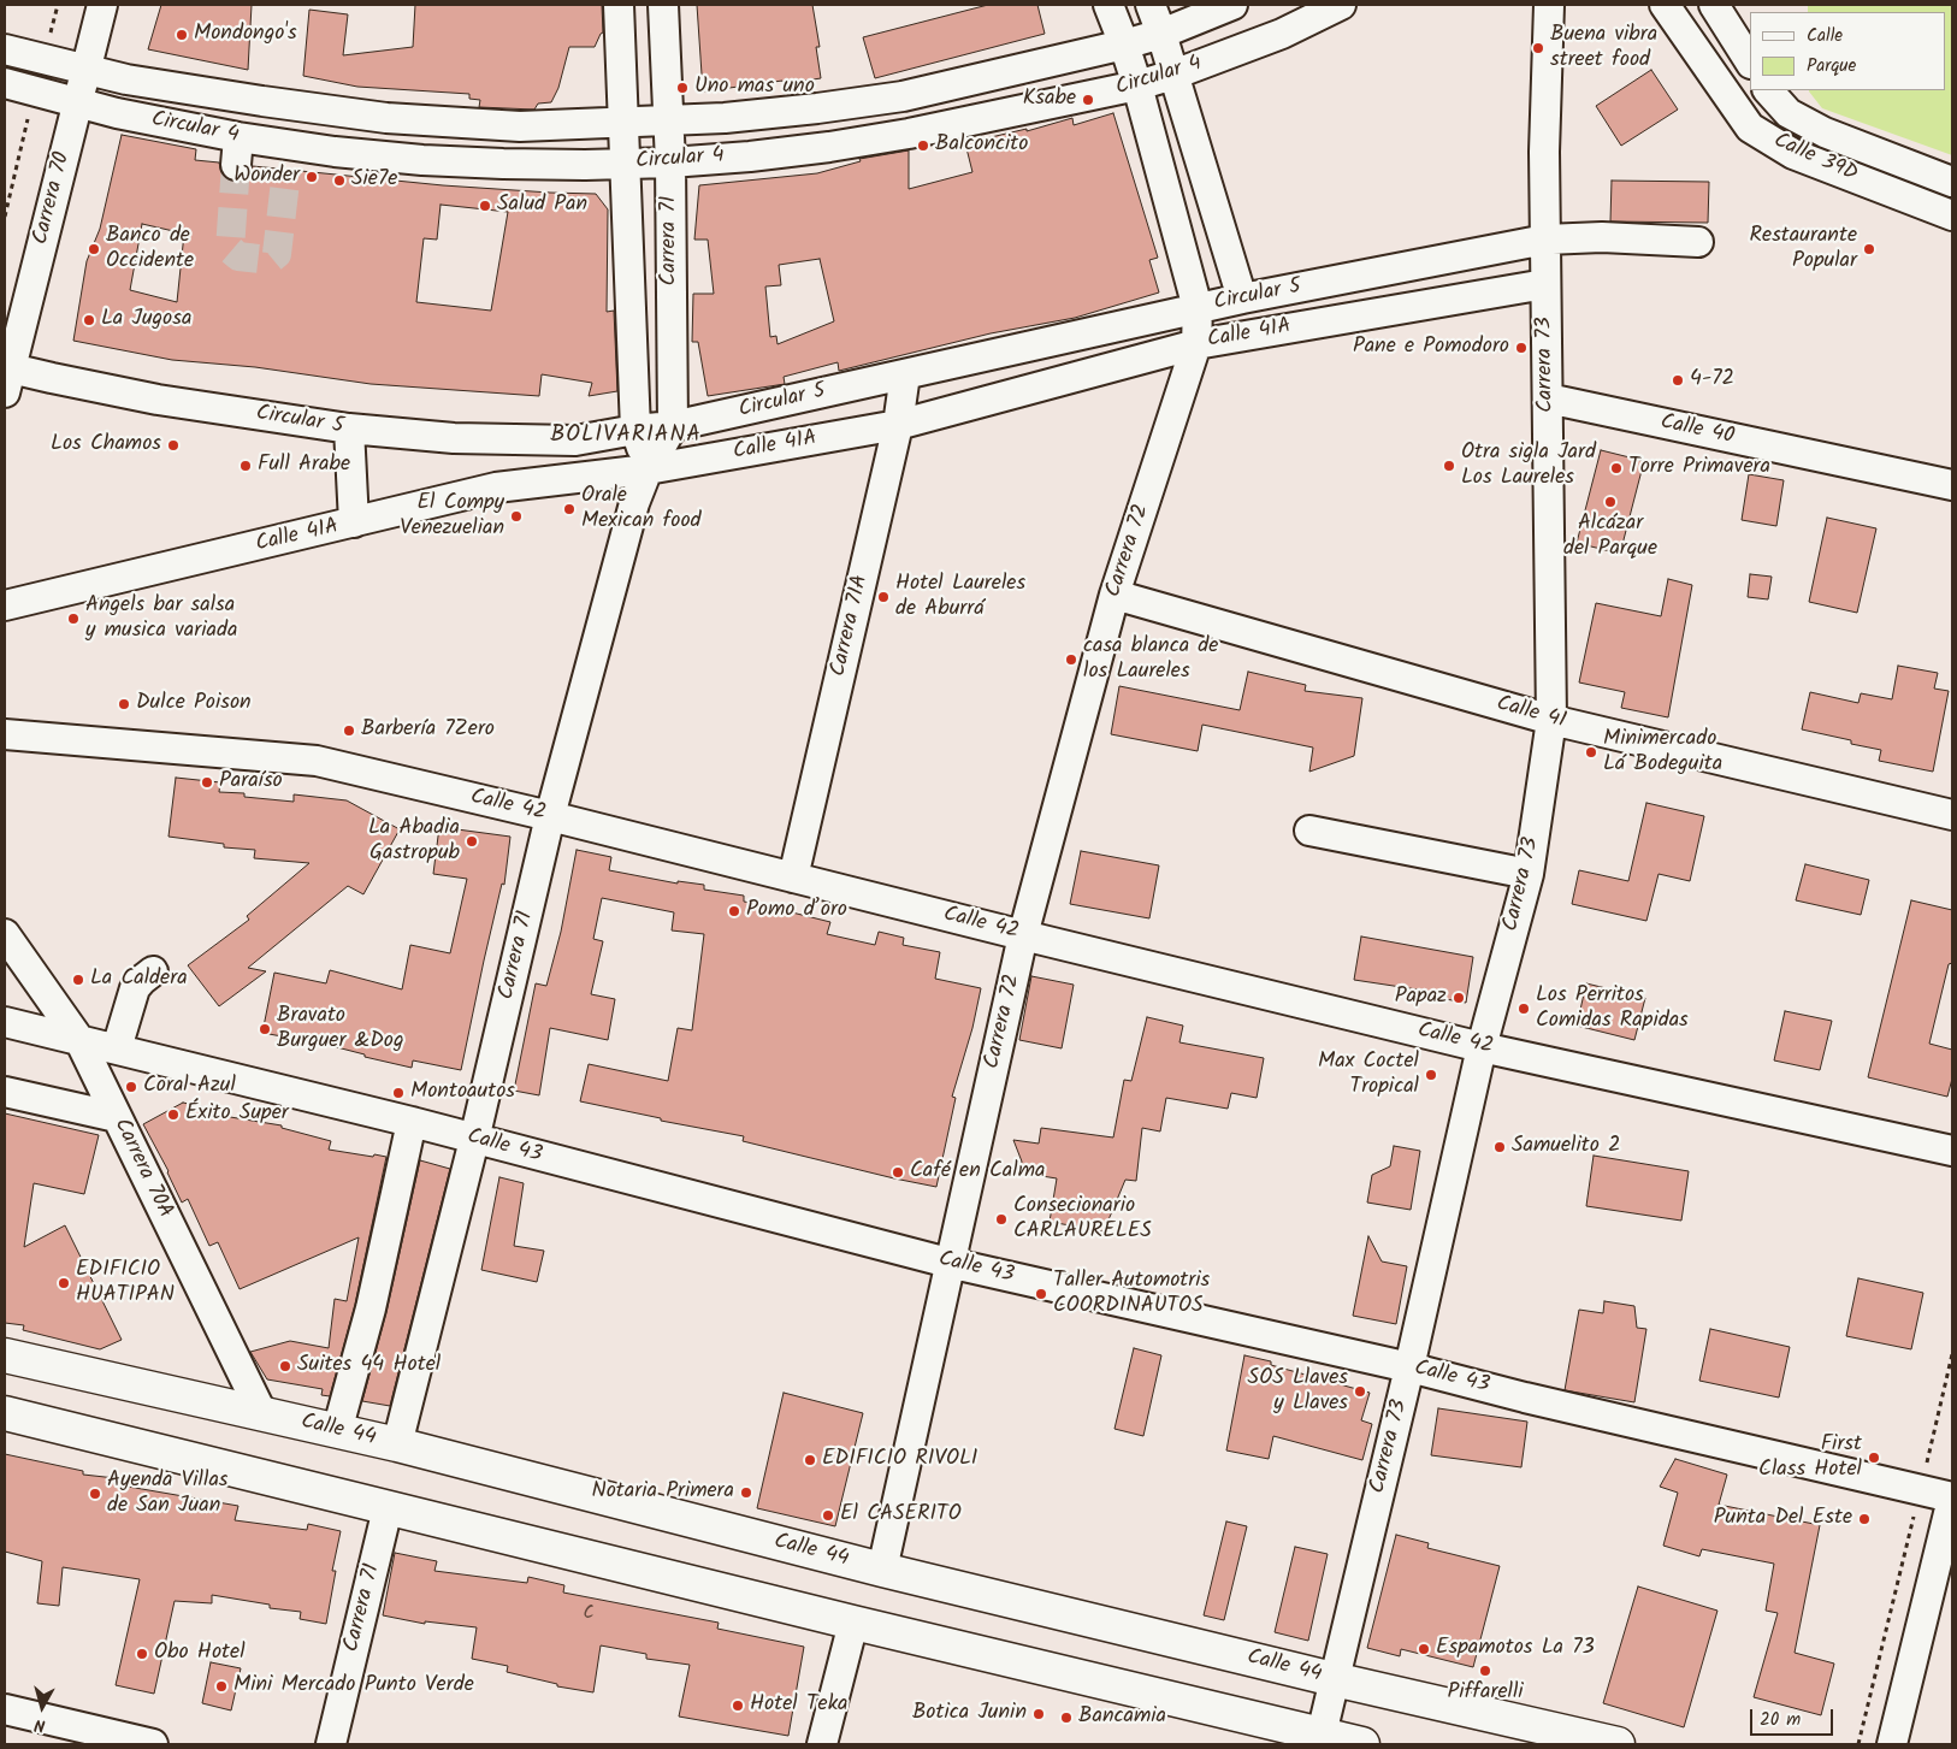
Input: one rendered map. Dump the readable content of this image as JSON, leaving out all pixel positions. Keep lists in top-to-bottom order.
{
  "streets": {
    "main road": ["Calle 44"],
    "street": [
      "Circular 4",
      "Calle 39D",
      "Carrera 70",
      "Carrera 71",
      "Circular 5",
      "Calle 41A",
      "Carrera 73",
      "Calle 40",
      "Carrera 72",
      "Carrera 71A",
      "Calle 41",
      "Calle 42",
      "Calle 43",
      "Carrera 70A"
    ]
  },
  "crossings": [
    ["Circular 4", "Carrera 70"],
    ["Circular 4", "Carrera 71"],
    ["Circular 4", "Carrera 72"],
    ["Carrera 70", "Circular 5"],
    ["Carrera 71", "Circular 5"],
    ["Carrera 71", "Calle 41A"],
    ["Carrera 71", "Calle 42"],
    ["Carrera 71", "Calle 43"],
    ["Carrera 71", "Calle 44"],
    ["Circular 5", "Carrera 73"],
    ["Circular 5", "Carrera 72"],
    ["Circular 5", "Carrera 71A"],
    ["Calle 41A", "Carrera 73"],
    ["Calle 41A", "Carrera 72"],
    ["Calle 41A", "Carrera 71A"],
    ["Carrera 73", "Calle 40"],
    ["Carrera 73", "Calle 41"],
    ["Carrera 73", "Calle 42"],
    ["Carrera 73", "Calle 43"],
    ["Carrera 73", "Calle 44"],
    ["Carrera 72", "Calle 41"],
    ["Carrera 72", "Calle 42"],
    ["Carrera 72", "Calle 43"],
    ["Carrera 72", "Calle 44"],
    ["Carrera 71A", "Calle 42"],
    ["Calle 43", "Carrera 70A"],
    ["Carrera 70A", "Calle 44"]
  ],
  "districts": ["BOLIVARIANA"],
  "places": [
    "Mondongo's",
    "Buena vibra street food",
    "Uno mas uno",
    "Ksabe",
    "Balconcito",
    "Wonder",
    "Sie7e",
    "Salud Pan",
    "Banco de Occidente",
    "Restaurante Popular",
    "La Jugosa",
    "Pane e Pomodoro",
    "4-72",
    "Los Chamos",
    "Full Arabe",
    "Otra sigla Jard Los Laureles",
    "Torre Primavera",
    "Alcázar del Parque",
    "Orale Mexican food",
    "El Compy Venezuelian",
    "Hotel Laureles de Aburrá",
    "Angels bar salsa y musica variada",
    "casa blanca de los Laureles",
    "Dulce Poison",
    "Barbería 7Zero",
    "Minimercado Lá Bodeguita",
    "Paraíso",
    "La Abadia Gastropub",
    "Pomo d’oro",
    "La Caldera",
    "Papaz",
    "Los Perritos Comidas Rapidas",
    "Bravato Burguer &Dog",
    "Max Coctel Tropical",
    "Coral Azul",
    "Montoautos",
    "Éxito Super",
    "Samuelito 2",
    "Café en Calma",
    "Consecionario CARLAURELES",
    "EDIFICIO HUATIPAN",
    "Taller Automotris COORDINAUTOS",
    "Suites 44 Hotel",
    "SOS Llaves y Llaves",
    "First Class Hotel",
    "EDIFICIO RIVOLI",
    "Notaria Primera",
    "Ayenda Villas de San Juan",
    "El CASERITO",
    "Punta Del Este",
    "Espamotos La 73",
    "Obo Hotel",
    "Piffarelli",
    "Mini Mercado Punto Verde",
    "Hotel Teka",
    "Botica Junin",
    "Bancamia"
  ],
  "house_numbers": ["C"],
  "legend": ["Calle", "Parque"],
  "scale_bar": "20 m",
  "north": "bottom"
}
